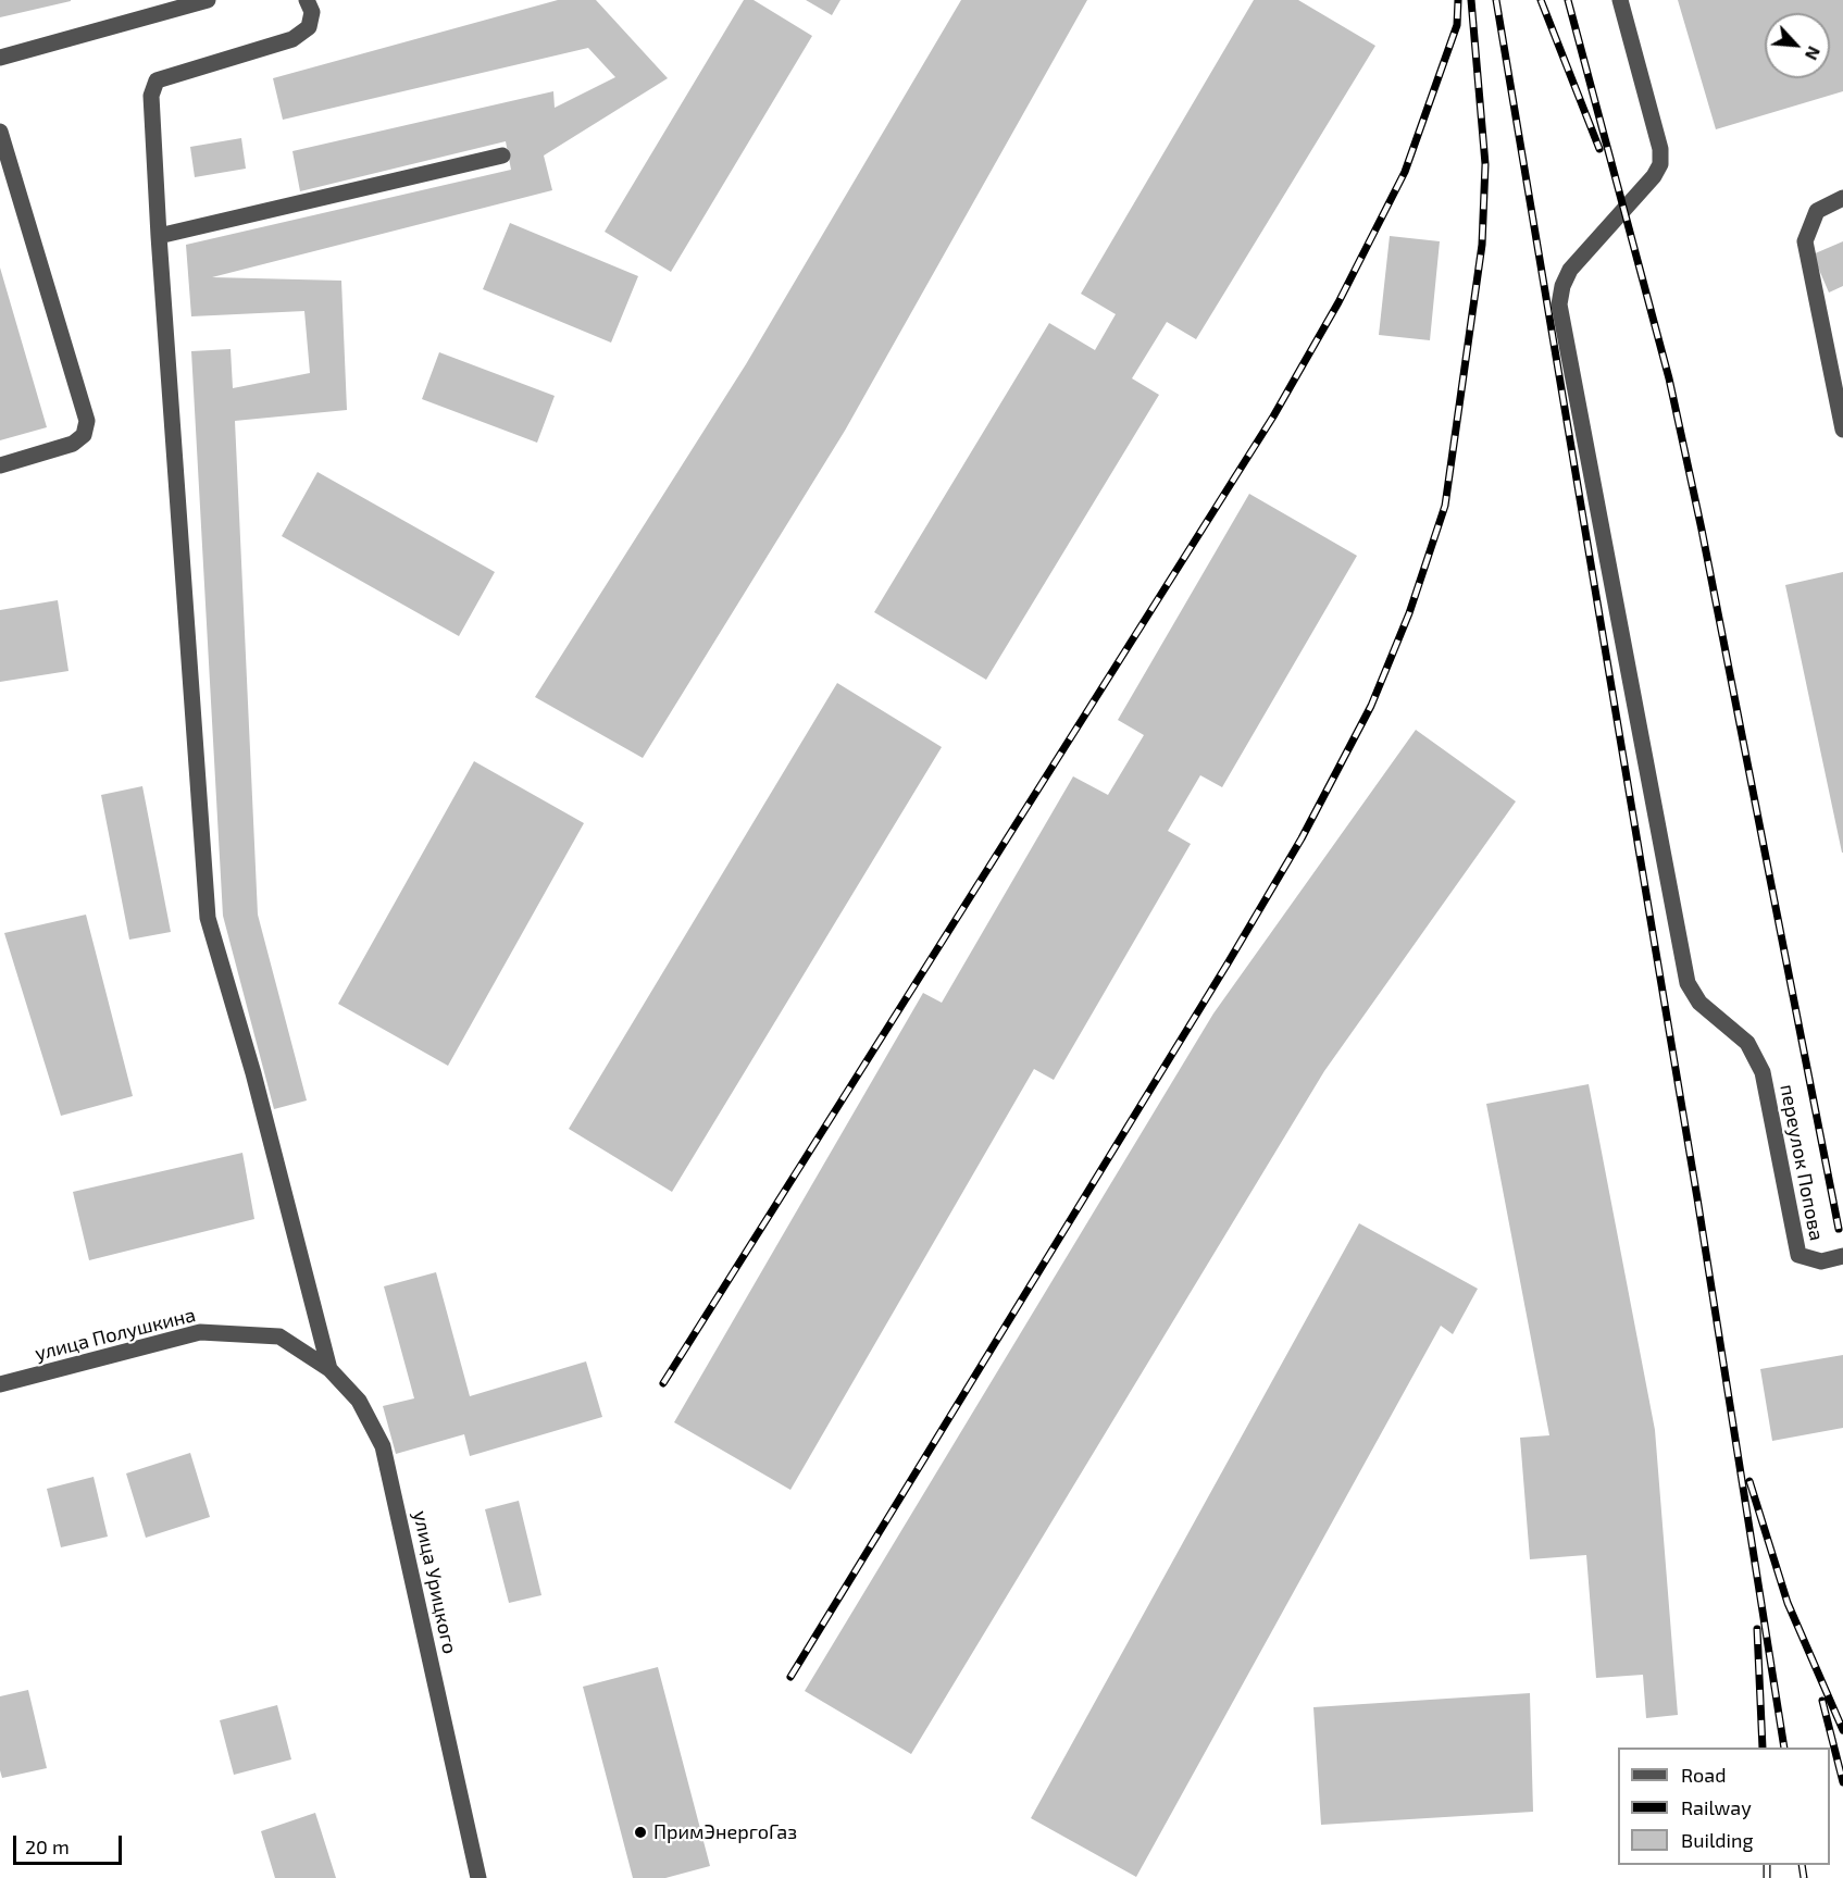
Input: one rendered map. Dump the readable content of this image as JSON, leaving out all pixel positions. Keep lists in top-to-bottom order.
{
  "streets": {
    "street": ["переулок Попова", "улица Полушкина", "улица Урицкого"]
  },
  "crossings": [
    ["улица Полушкина", "улица Урицкого"]
  ],
  "places": ["ПримЭнергоГаз"],
  "legend": ["Road", "Railway", "Building"],
  "scale_bar": "20 m",
  "north": "bottom right"
}
